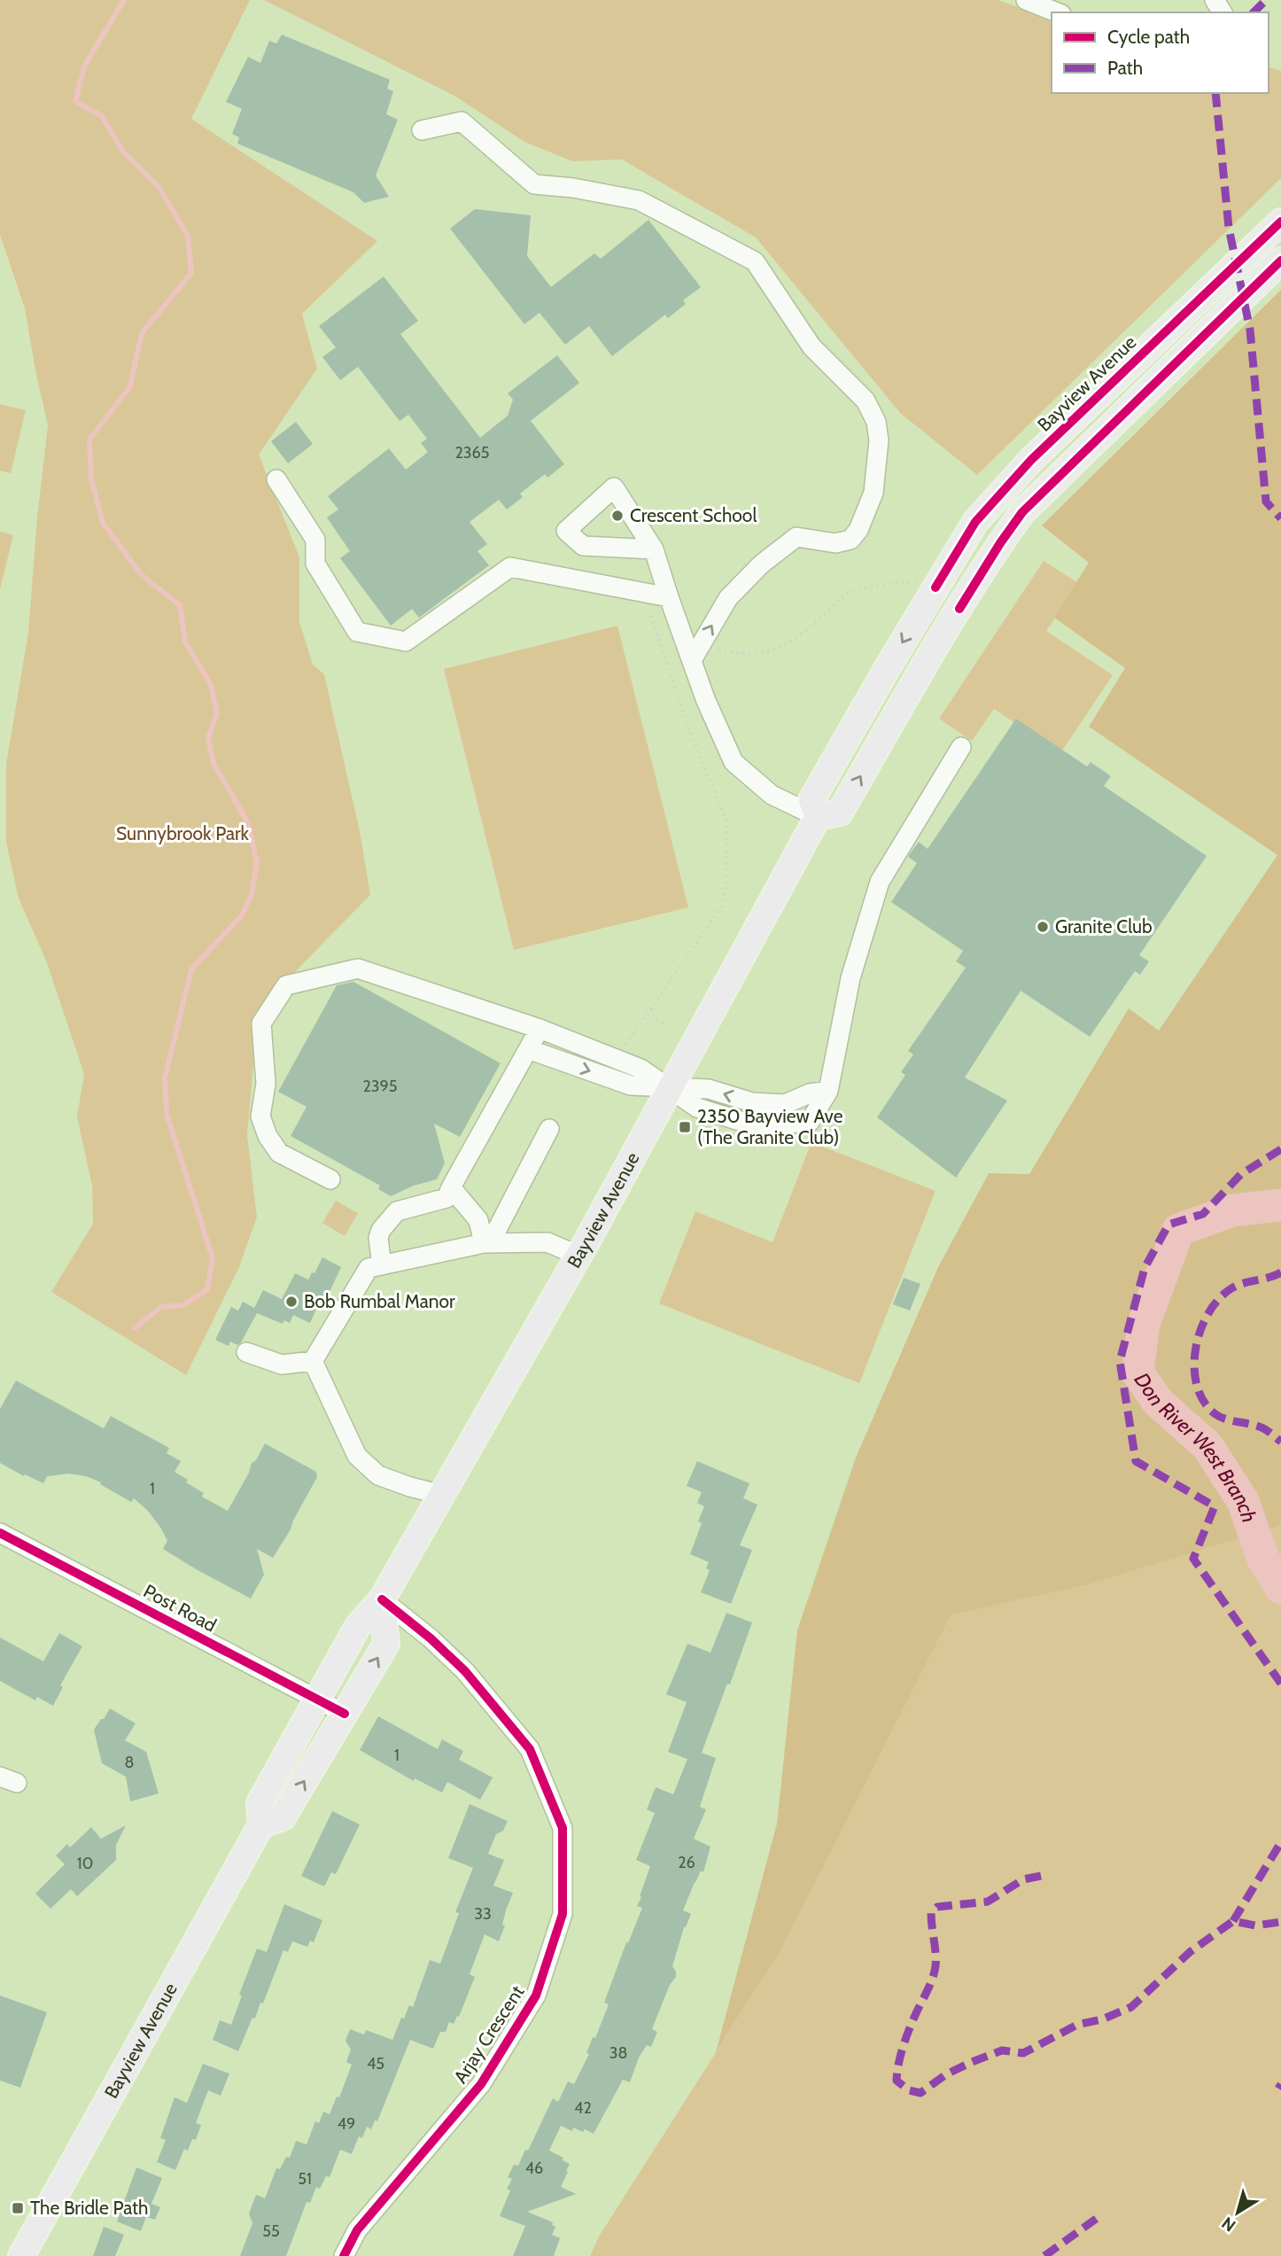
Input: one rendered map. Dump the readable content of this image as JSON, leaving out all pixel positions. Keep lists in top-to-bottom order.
{
  "streets": {
    "main road": ["Bayview Avenue"],
    "street": ["Post Road", "Arjay Crescent"]
  },
  "crossings": [
    ["Bayview Avenue", "Post Road"],
    ["Bayview Avenue", "Arjay Crescent"]
  ],
  "water": ["Don River West Branch"],
  "parks": ["Sunnybrook Park"],
  "places": {
    "other": ["Crescent School", "Granite Club", "Bob Rumbal Manor"],
    "transit": ["2350 Bayview Ave (The Granite Club)", "The Bridle Path"]
  },
  "house_numbers": [
    "2365",
    "2395",
    "1",
    "1",
    "8",
    "26",
    "10",
    "33",
    "38",
    "45",
    "42",
    "49",
    "46",
    "51",
    "55"
  ],
  "legend": ["Cycle path", "Path"],
  "north": "bottom left"
}
